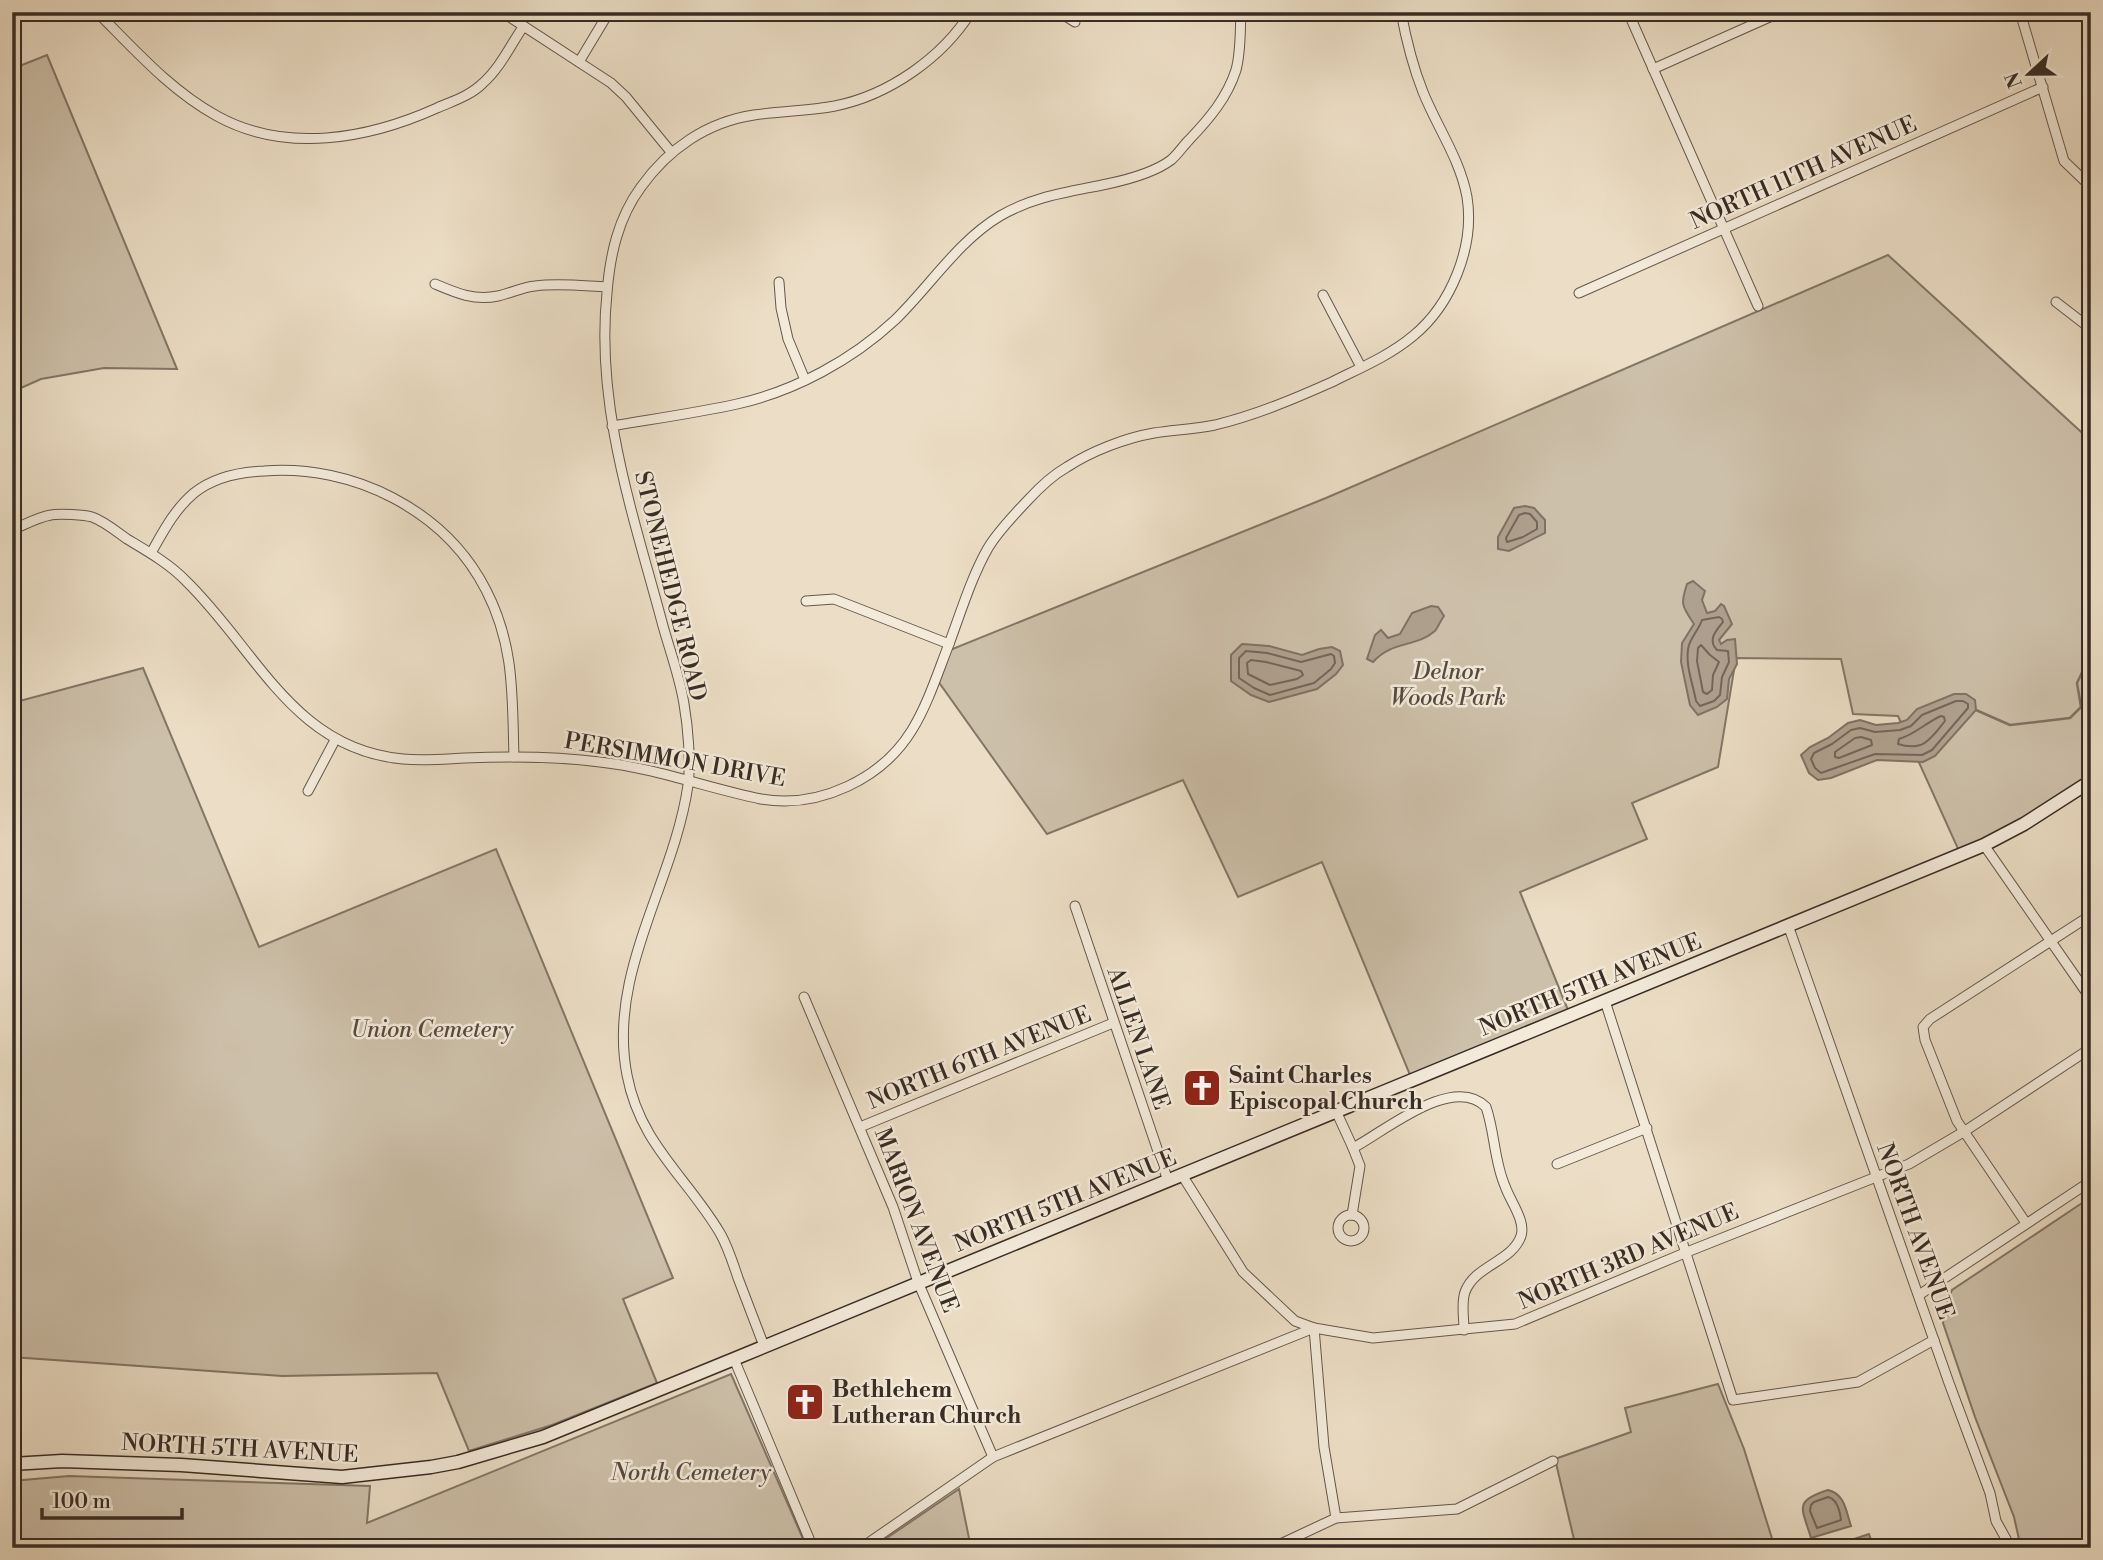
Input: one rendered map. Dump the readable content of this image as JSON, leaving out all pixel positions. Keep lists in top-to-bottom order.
{
  "streets": {
    "main road": ["NORTH 5TH AVENUE"],
    "street": [
      "NORTH 11TH AVENUE",
      "STONEHEDGE ROAD",
      "PERSIMMON DRIVE",
      "ALLEN LANE",
      "NORTH 6TH AVENUE",
      "MARION AVENUE",
      "NORTH AVENUE",
      "NORTH 3RD AVENUE"
    ]
  },
  "crossings": [
    ["STONEHEDGE ROAD", "PERSIMMON DRIVE"],
    ["STONEHEDGE ROAD", "NORTH 5TH AVENUE"],
    ["NORTH 5TH AVENUE", "ALLEN LANE"],
    ["NORTH 5TH AVENUE", "MARION AVENUE"],
    ["NORTH 5TH AVENUE", "NORTH AVENUE"],
    ["ALLEN LANE", "NORTH 6TH AVENUE"],
    ["NORTH 6TH AVENUE", "MARION AVENUE"],
    ["NORTH AVENUE", "NORTH 3RD AVENUE"]
  ],
  "parks": ["Delnor Woods Park", "Union Cemetery", "North Cemetery"],
  "places": {
    "church": ["Saint Charles Episcopal Church", "Bethlehem Lutheran Church"]
  },
  "scale_bar": "100 m",
  "north": "left"
}
